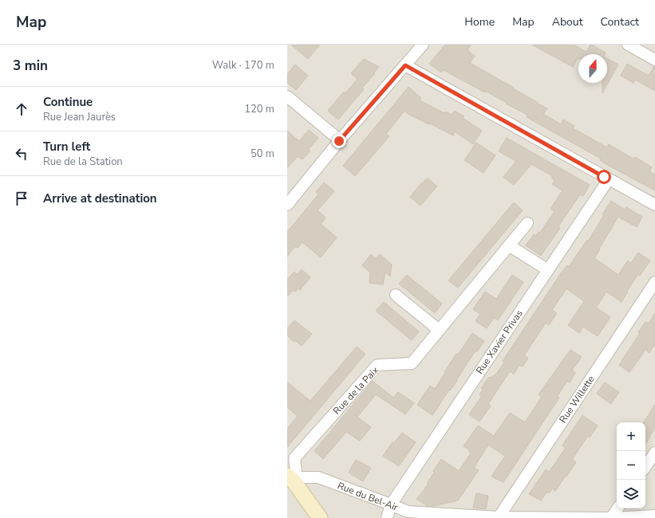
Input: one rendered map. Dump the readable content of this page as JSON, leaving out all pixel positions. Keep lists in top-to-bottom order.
{
  "streets": {
    "street": [
      "Rue Xavier Privas",
      "Rue de la Paix",
      "Rue Willette",
      "Rue du Bel-Air"
    ]
  },
  "crossings": [
    ["Rue Xavier Privas", "Rue du Bel-Air"],
    ["Rue de la Paix", "Rue du Bel-Air"],
    ["Rue Willette", "Rue du Bel-Air"]
  ],
  "north": "top",
  "page": {
    "header": "Map",
    "nav": [
      "Home",
      "Map",
      "About",
      "Contact"
    ],
    "heading": ["3 min", "Walk · 170 m"],
    "list": [
      ["Continue", "Rue Jean Jaurès", "120 m"],
      ["Turn left", "Rue de la Station", "50 m"],
      "Arrive at destination"
    ],
    "map_buttons": ["+", "−"]
  }
}
